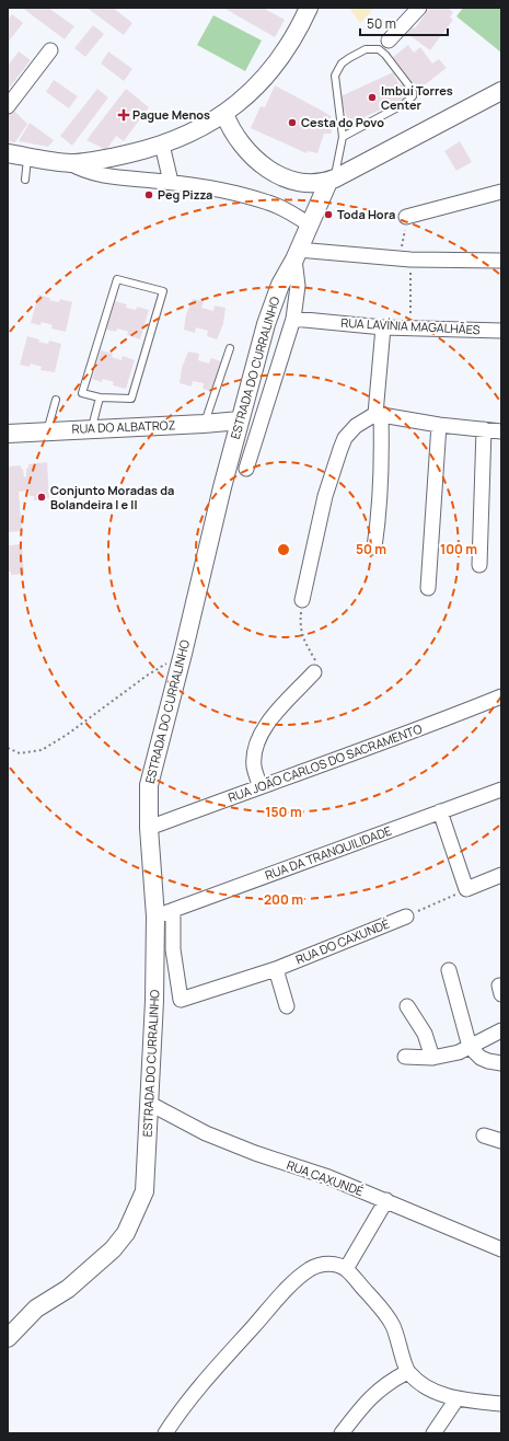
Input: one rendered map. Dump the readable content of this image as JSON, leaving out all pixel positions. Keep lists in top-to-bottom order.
{
  "streets": {
    "street": [
      "RUA LAVÍNIA MAGALHÃES",
      "ESTRADA DO CURRALINHO",
      "RUA DO ALBATROZ",
      "RUA JOÃO CARLOS DO SACRAMENTO",
      "RUA DA TRANQUILIDADE",
      "RUA DO CAXUNDÉ",
      "RUA CAXUNDÉ"
    ]
  },
  "crossings": [
    ["ESTRADA DO CURRALINHO", "RUA DO ALBATROZ"],
    ["ESTRADA DO CURRALINHO", "RUA JOÃO CARLOS DO SACRAMENTO"],
    ["ESTRADA DO CURRALINHO", "RUA DA TRANQUILIDADE"],
    ["ESTRADA DO CURRALINHO", "RUA CAXUNDÉ"],
    ["RUA DA TRANQUILIDADE", "RUA DO CAXUNDÉ"]
  ],
  "places": {
    "other": [
      "Imbuí Torres Center",
      "Cesta do Povo",
      "Peg Pizza",
      "Toda Hora",
      "Conjunto Moradas da Bolandeira I e II"
    ],
    "health": ["Pague Menos"]
  },
  "scale_bar": "50 m",
  "rings": [
    "50 m",
    "100 m",
    "150 m",
    "200 m"
  ]
}
